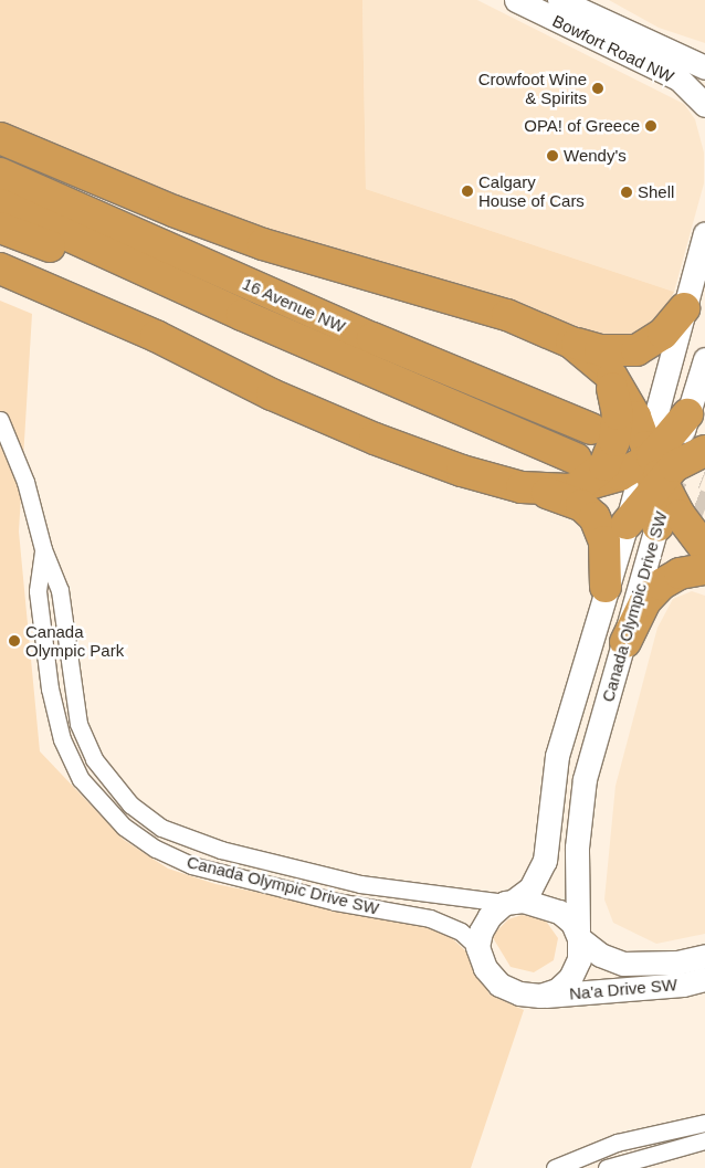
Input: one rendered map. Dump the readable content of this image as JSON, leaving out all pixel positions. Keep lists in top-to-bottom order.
{
  "streets": {
    "highway": ["16 Avenue NW"],
    "street": ["Bowfort Road NW", "Canada Olympic Drive SW", "Na'a Drive SW"]
  },
  "crossings": [
    ["Canada Olympic Drive SW", "Na'a Drive SW"]
  ],
  "places": [
    "Crowfoot Wine & Spirits",
    "OPA! of Greece",
    "Wendy's",
    "Calgary House of Cars",
    "Shell",
    "Canada Olympic Park"
  ]
}
